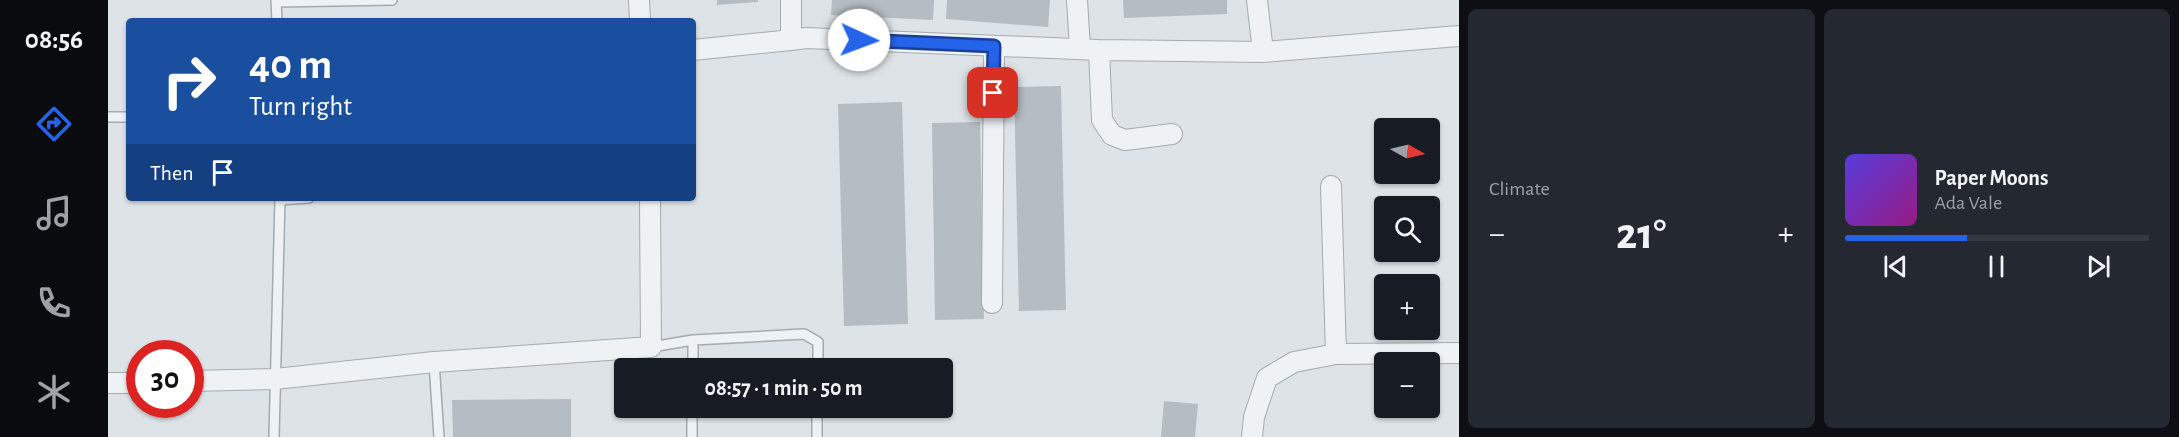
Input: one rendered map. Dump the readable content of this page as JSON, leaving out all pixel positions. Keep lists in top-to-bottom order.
{
  "north": "right",
  "page": {
    "tabs": "08:56",
    "tile": "Climate",
    "turn": ["40 m", "Turn right"],
    "map_buttons": ["+", "−"],
    "then": "Then",
    "song": ["Paper Moons", "Ada Vale"],
    "heat": ["−", "21°", "+"],
    "limit": "30",
    "trip": "08:57 · 1 min · 50 m"
  }
}
